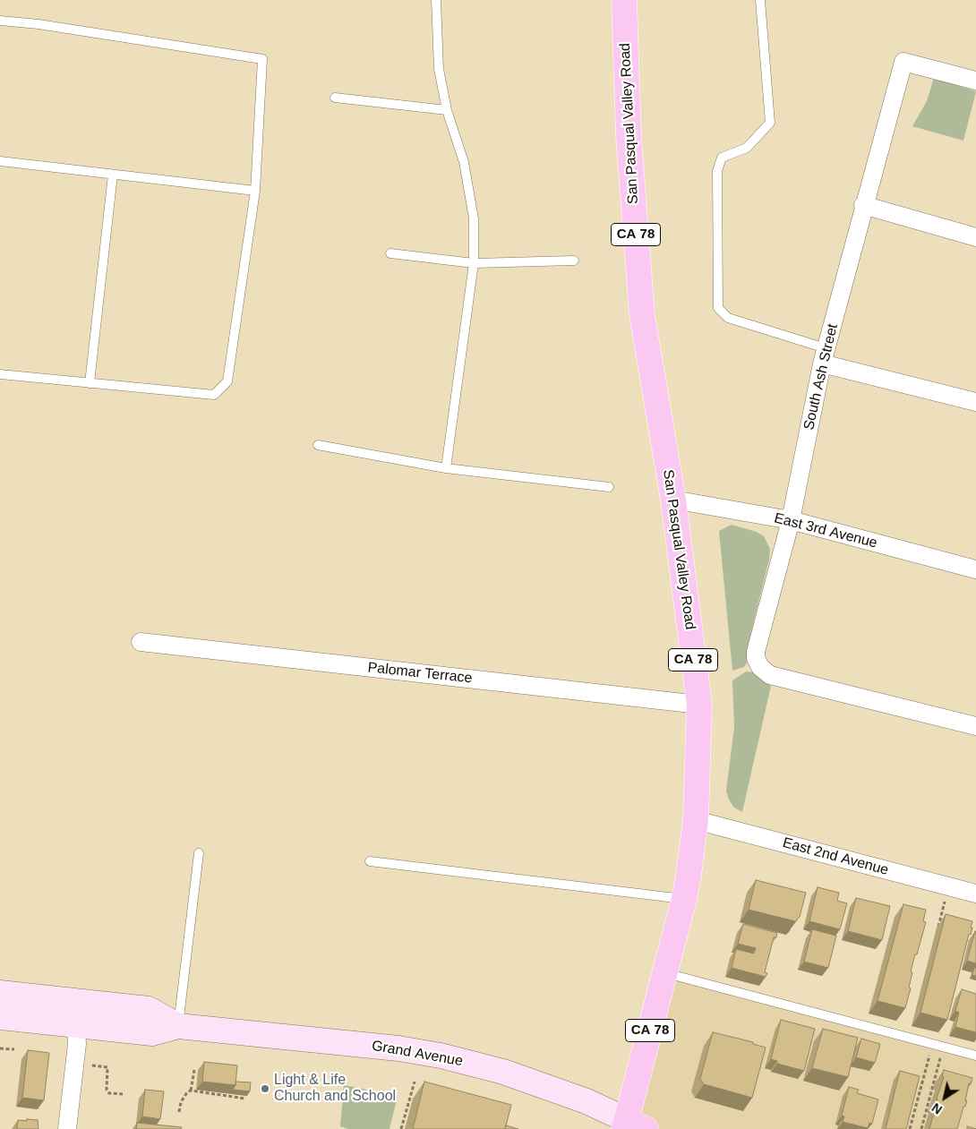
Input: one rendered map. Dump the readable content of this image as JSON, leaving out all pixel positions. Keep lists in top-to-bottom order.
{
  "streets": {
    "main road": ["San Pasqual Valley Road", "CA 78", "Grand Avenue"],
    "street": [
      "South Ash Street",
      "East 3rd Avenue",
      "Palomar Terrace",
      "East 2nd Avenue"
    ]
  },
  "crossings": [
    ["San Pasqual Valley Road", "East 3rd Avenue"],
    ["San Pasqual Valley Road", "Palomar Terrace"],
    ["San Pasqual Valley Road", "East 2nd Avenue"],
    ["San Pasqual Valley Road", "Grand Avenue"],
    ["South Ash Street", "East 3rd Avenue"]
  ],
  "places": ["Light & Life Church and School"],
  "north": "bottom left"
}
